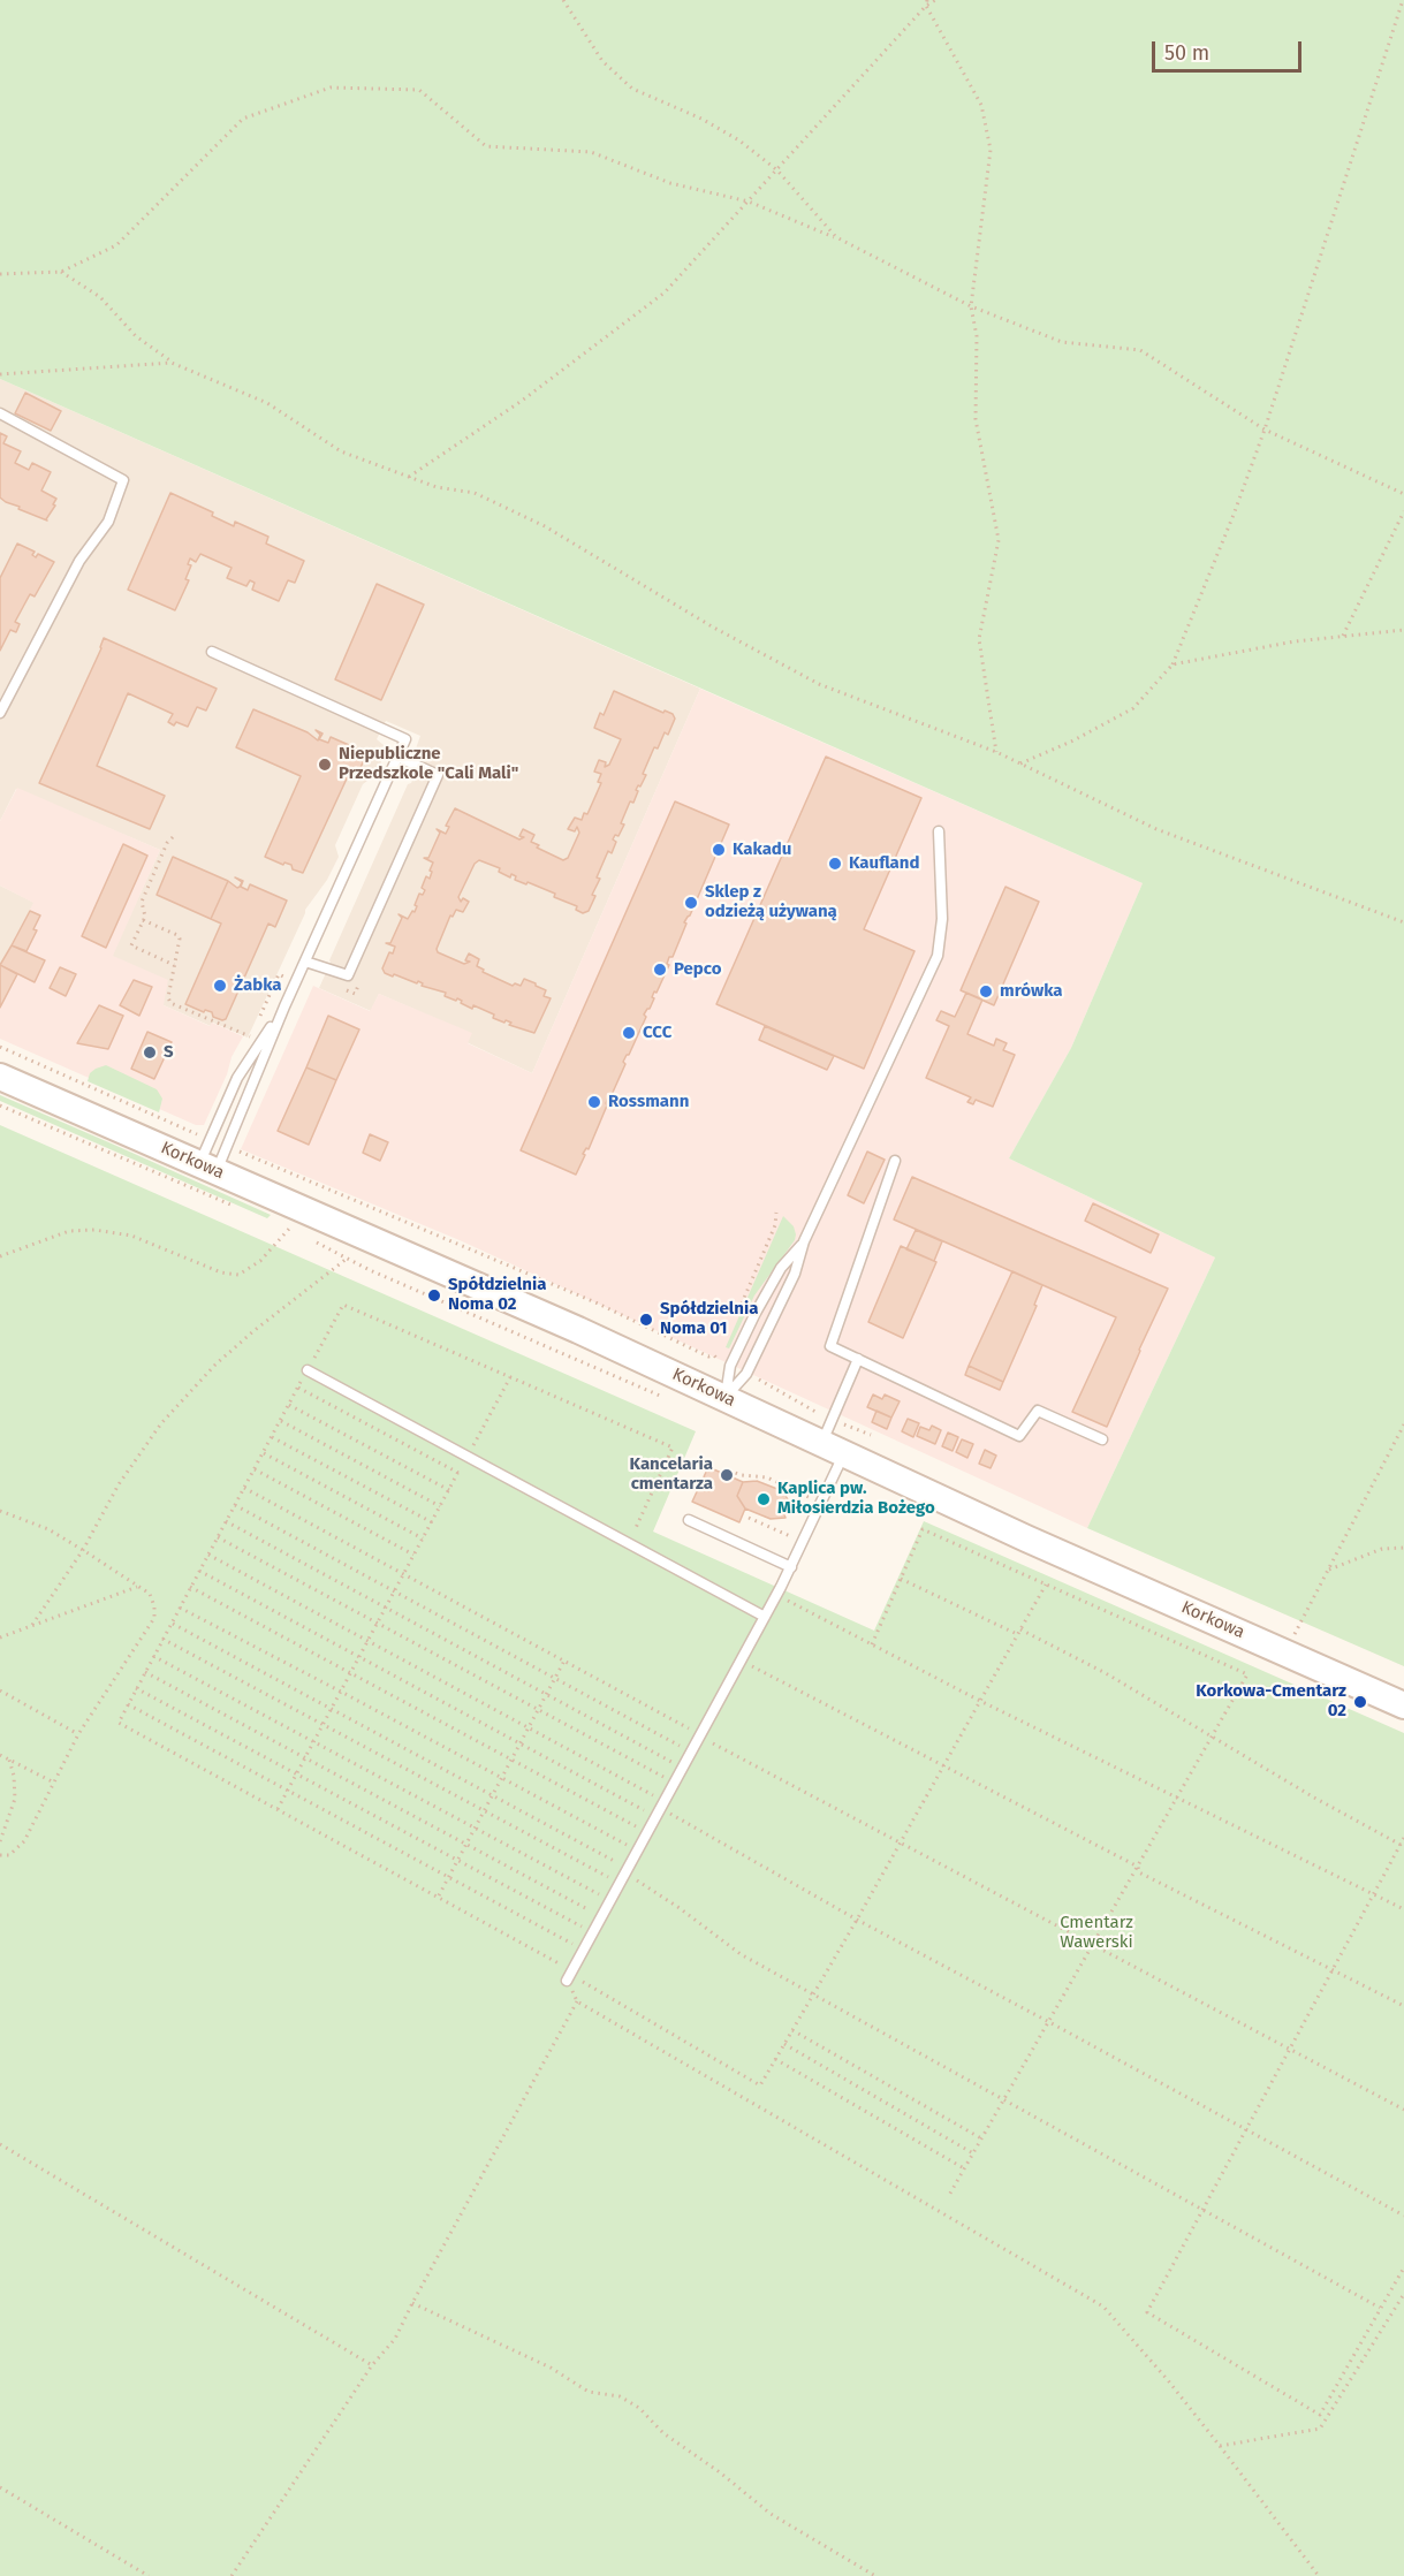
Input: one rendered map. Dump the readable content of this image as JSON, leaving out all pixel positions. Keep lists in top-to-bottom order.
{
  "streets": {
    "street": ["Korkowa"]
  },
  "parks": ["Cmentarz Wawerski"],
  "places": [
    "Niepubliczne Przedszkole \"Cali Mali\"",
    "Kakadu",
    "Kaufland",
    "Sklep z odzieżą używaną",
    "Pepco",
    "Żabka",
    "mrówka",
    "CCC",
    "S",
    "Rossmann",
    "Spółdzielnia Noma 02",
    "Spółdzielnia Noma 01",
    "Kancelaria cmentarza",
    "Kaplica pw. Miłosierdzia Bożego",
    "Korkowa-Cmentarz 02"
  ],
  "scale_bar": "50 m"
}
